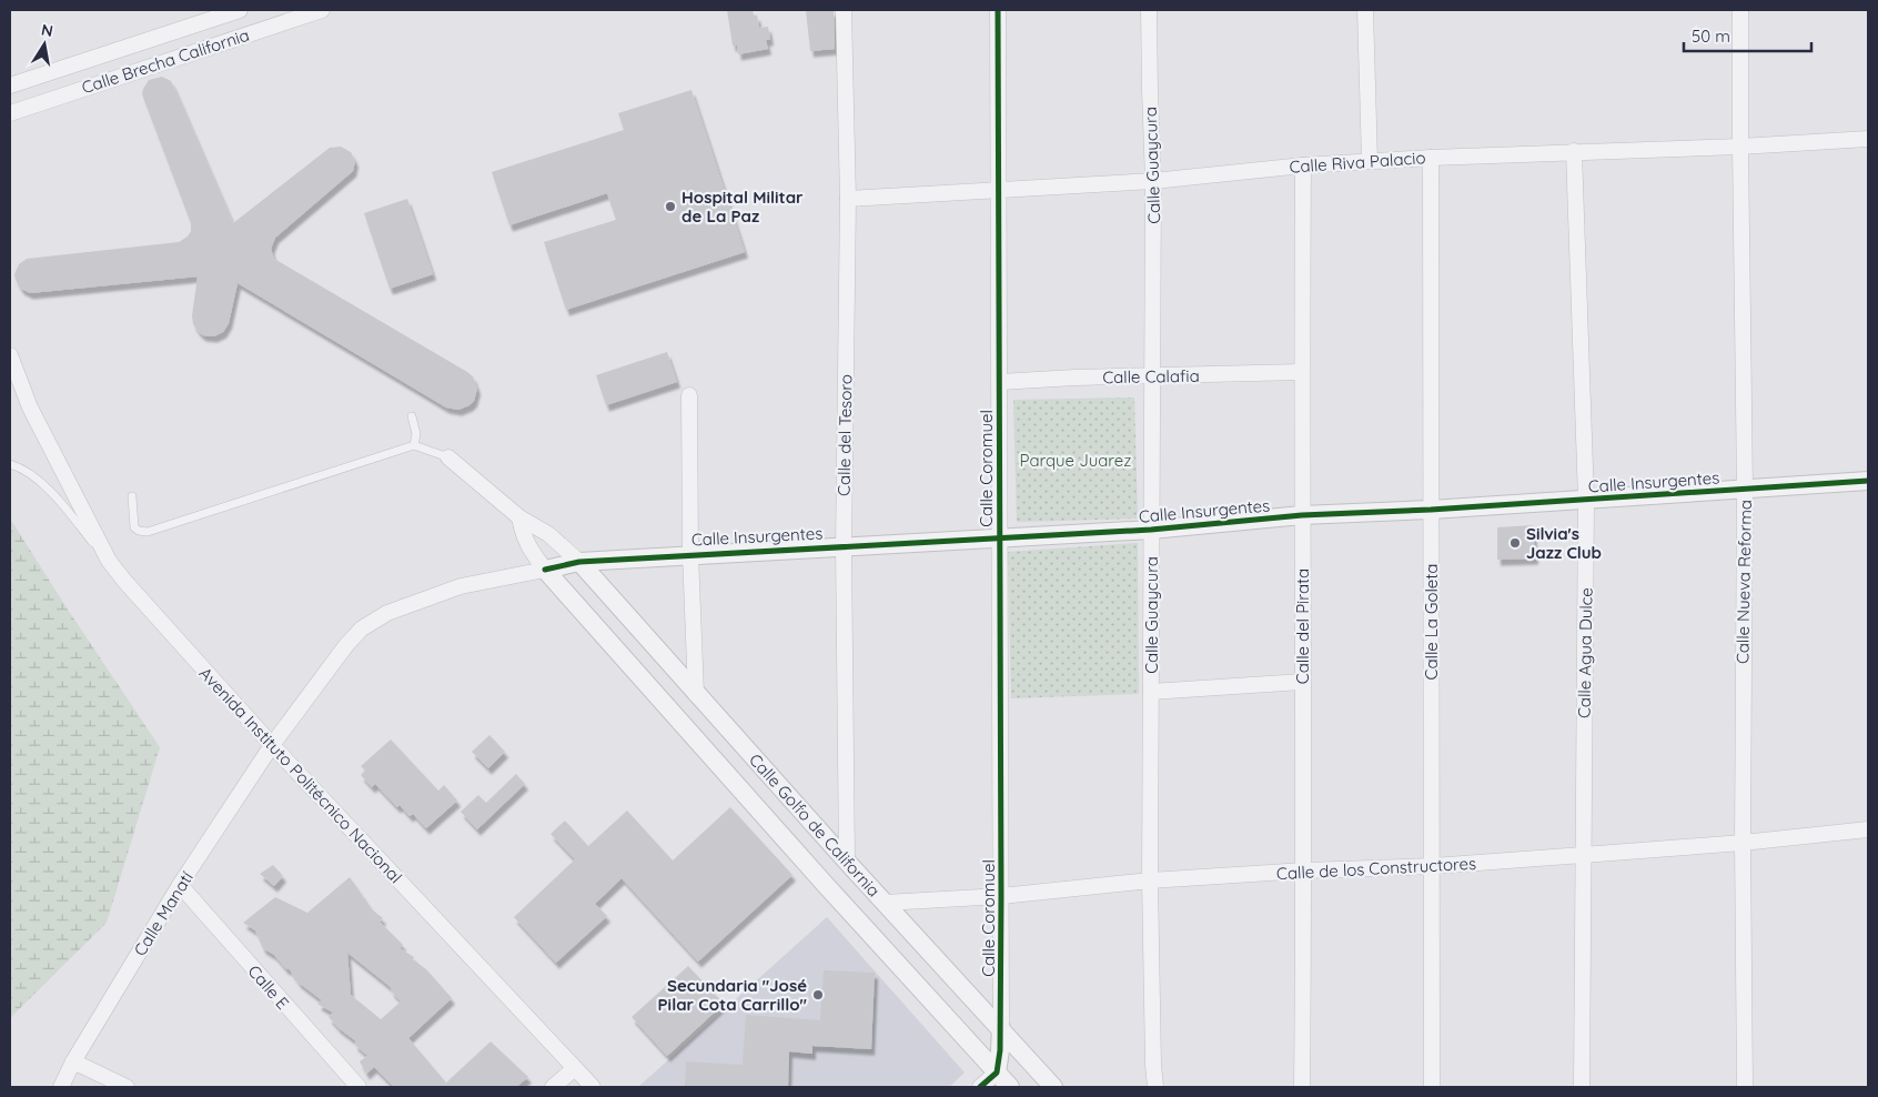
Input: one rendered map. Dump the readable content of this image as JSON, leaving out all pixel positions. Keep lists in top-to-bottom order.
{
  "streets": {
    "street": [
      "Calle Brecha California",
      "Calle Riva Palacio",
      "Calle Guaycura",
      "Calle Calafia",
      "Calle del Tesoro",
      "Calle Coromuel",
      "Calle Insurgentes",
      "Calle Nueva Reforma",
      "Calle La Goleta",
      "Calle del Pirata",
      "Calle Agua Dulce",
      "Avenida Instituto Politécnico Nacional",
      "Calle Golfo de California",
      "Calle de los Constructores",
      "Calle Manatí",
      "Calle E"
    ]
  },
  "crossings": [
    ["Calle Riva Palacio", "Calle Guaycura"],
    ["Calle Riva Palacio", "Calle del Tesoro"],
    ["Calle Riva Palacio", "Calle Coromuel"],
    ["Calle Riva Palacio", "Calle Nueva Reforma"],
    ["Calle Riva Palacio", "Calle La Goleta"],
    ["Calle Riva Palacio", "Calle del Pirata"],
    ["Calle Riva Palacio", "Calle Agua Dulce"],
    ["Calle Guaycura", "Calle Calafia"],
    ["Calle Guaycura", "Calle Insurgentes"],
    ["Calle Guaycura", "Calle de los Constructores"],
    ["Calle Calafia", "Calle Coromuel"],
    ["Calle Calafia", "Calle del Pirata"],
    ["Calle del Tesoro", "Calle Insurgentes"],
    ["Calle del Tesoro", "Calle Golfo de California"],
    ["Calle Coromuel", "Calle Insurgentes"],
    ["Calle Coromuel", "Calle Golfo de California"],
    ["Calle Coromuel", "Calle de los Constructores"],
    ["Calle Insurgentes", "Calle Nueva Reforma"],
    ["Calle Insurgentes", "Calle La Goleta"],
    ["Calle Insurgentes", "Calle del Pirata"],
    ["Calle Insurgentes", "Calle Agua Dulce"],
    ["Calle Insurgentes", "Avenida Instituto Politécnico Nacional"],
    ["Calle Insurgentes", "Calle Golfo de California"],
    ["Calle Insurgentes", "Calle Manatí"],
    ["Calle Nueva Reforma", "Calle de los Constructores"],
    ["Calle La Goleta", "Calle de los Constructores"],
    ["Calle del Pirata", "Calle de los Constructores"],
    ["Calle Agua Dulce", "Calle de los Constructores"],
    ["Avenida Instituto Politécnico Nacional", "Calle Manatí"],
    ["Calle Golfo de California", "Calle de los Constructores"],
    ["Calle Manatí", "Calle E"]
  ],
  "parks": ["Parque Juarez"],
  "places": ["Hospital Militar de La Paz", "Silvia's Jazz Club", "Secundaria \"José Pilar Cota Carrillo\""],
  "scale_bar": "50 m",
  "north": "top"
}
